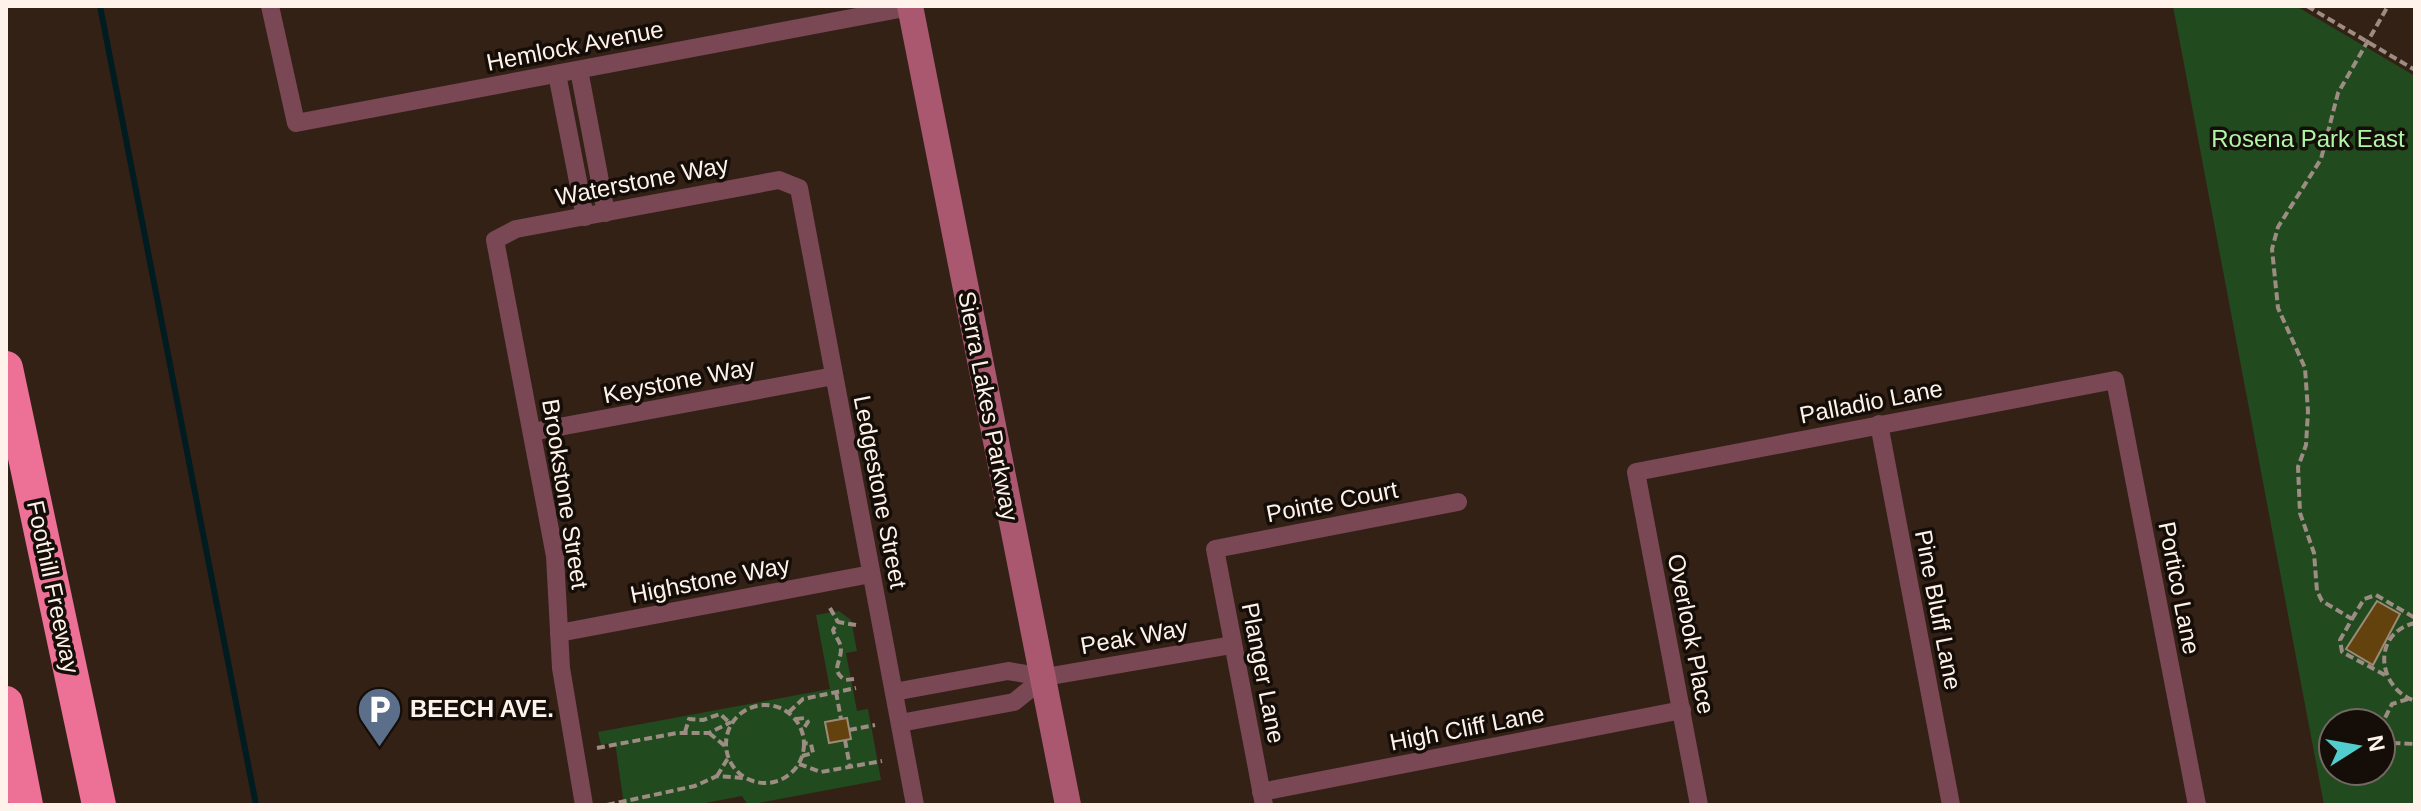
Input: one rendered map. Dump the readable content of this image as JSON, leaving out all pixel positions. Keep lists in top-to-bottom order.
{
  "streets": {
    "highway": ["Foothill Freeway"],
    "street": [
      "Hemlock Avenue",
      "Waterstone Way",
      "Keystone Way",
      "Palladio Lane",
      "Sierra Lakes Parkway",
      "Ledgestone Street",
      "Brookstone Street",
      "Pointe Court",
      "Highstone Way",
      "Portico Lane",
      "Pine Bluff Lane",
      "Overlook Place",
      "Peak Way",
      "Planger Lane",
      "High Cliff Lane"
    ]
  },
  "crossings": [
    ["Hemlock Avenue", "Sierra Lakes Parkway"],
    ["Waterstone Way", "Ledgestone Street"],
    ["Waterstone Way", "Brookstone Street"],
    ["Keystone Way", "Ledgestone Street"],
    ["Keystone Way", "Brookstone Street"],
    ["Palladio Lane", "Portico Lane"],
    ["Palladio Lane", "Pine Bluff Lane"],
    ["Palladio Lane", "Overlook Place"],
    ["Sierra Lakes Parkway", "Peak Way"],
    ["Ledgestone Street", "Highstone Way"],
    ["Ledgestone Street", "Peak Way"],
    ["Brookstone Street", "Highstone Way"],
    ["Pointe Court", "Planger Lane"],
    ["Overlook Place", "High Cliff Lane"],
    ["Peak Way", "Planger Lane"],
    ["Planger Lane", "High Cliff Lane"]
  ],
  "parks": ["Rosena Park East"],
  "places": {
    "parking": ["BEECH AVE."]
  },
  "north": "right"
}
